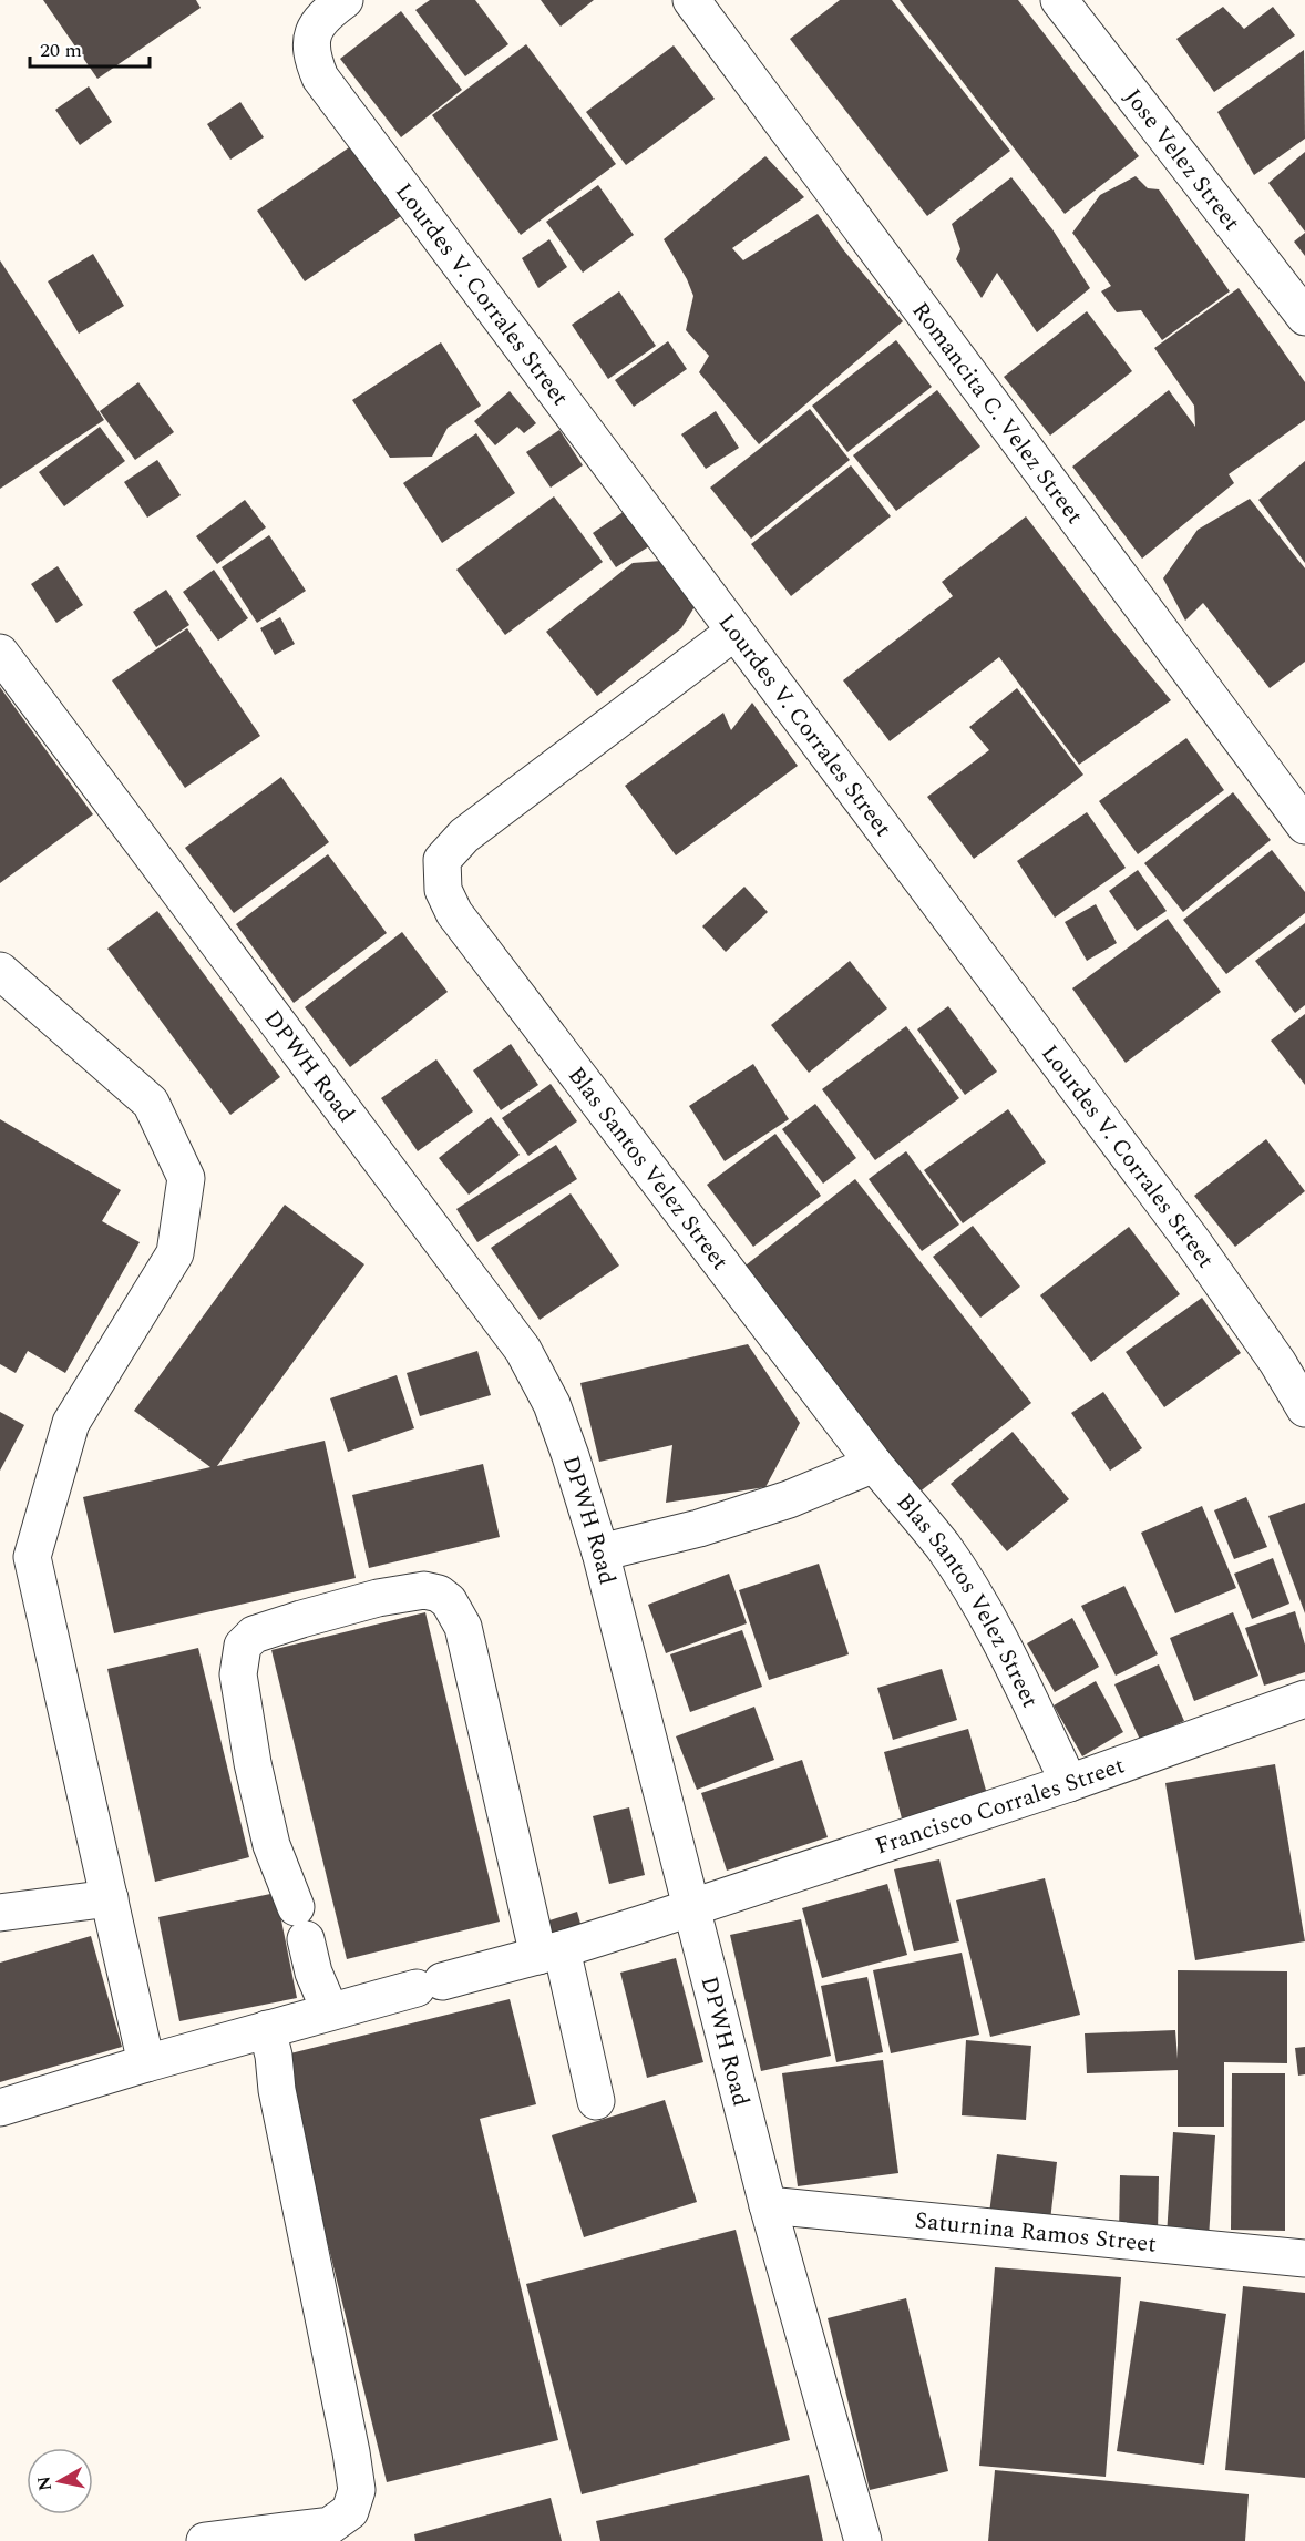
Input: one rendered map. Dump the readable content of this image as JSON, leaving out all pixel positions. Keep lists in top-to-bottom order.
{
  "streets": {
    "street": [
      "Jose Velez Street",
      "Lourdes V. Corrales Street",
      "Romancita C. Velez Street",
      "DPWH Road",
      "Blas Santos Velez Street",
      "Francisco Corrales Street",
      "Saturnina Ramos Street"
    ]
  },
  "crossings": [
    ["Lourdes V. Corrales Street", "Blas Santos Velez Street"],
    ["DPWH Road", "Francisco Corrales Street"],
    ["DPWH Road", "Saturnina Ramos Street"],
    ["Blas Santos Velez Street", "Francisco Corrales Street"]
  ],
  "scale_bar": "20 m",
  "north": "left"
}
